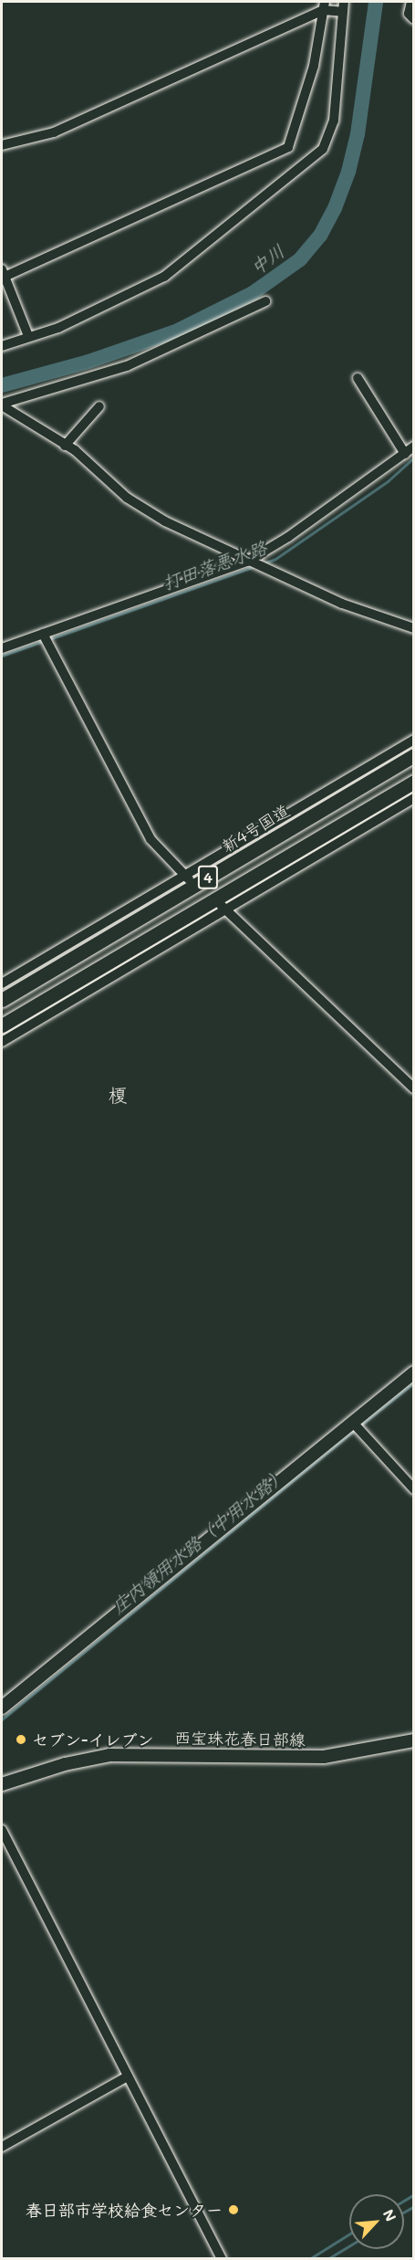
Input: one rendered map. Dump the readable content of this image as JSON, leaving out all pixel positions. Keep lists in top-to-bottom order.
{
  "streets": {
    "highway": ["新4号国道", "4"],
    "main road": ["西宝珠花春日部線"]
  },
  "districts": ["榎"],
  "water": ["中川", "打田落悪水路", "庄内領用水路（中用水路）"],
  "places": ["セブン-イレブン", "春日部市学校給食センター"],
  "north": "top right"
}
